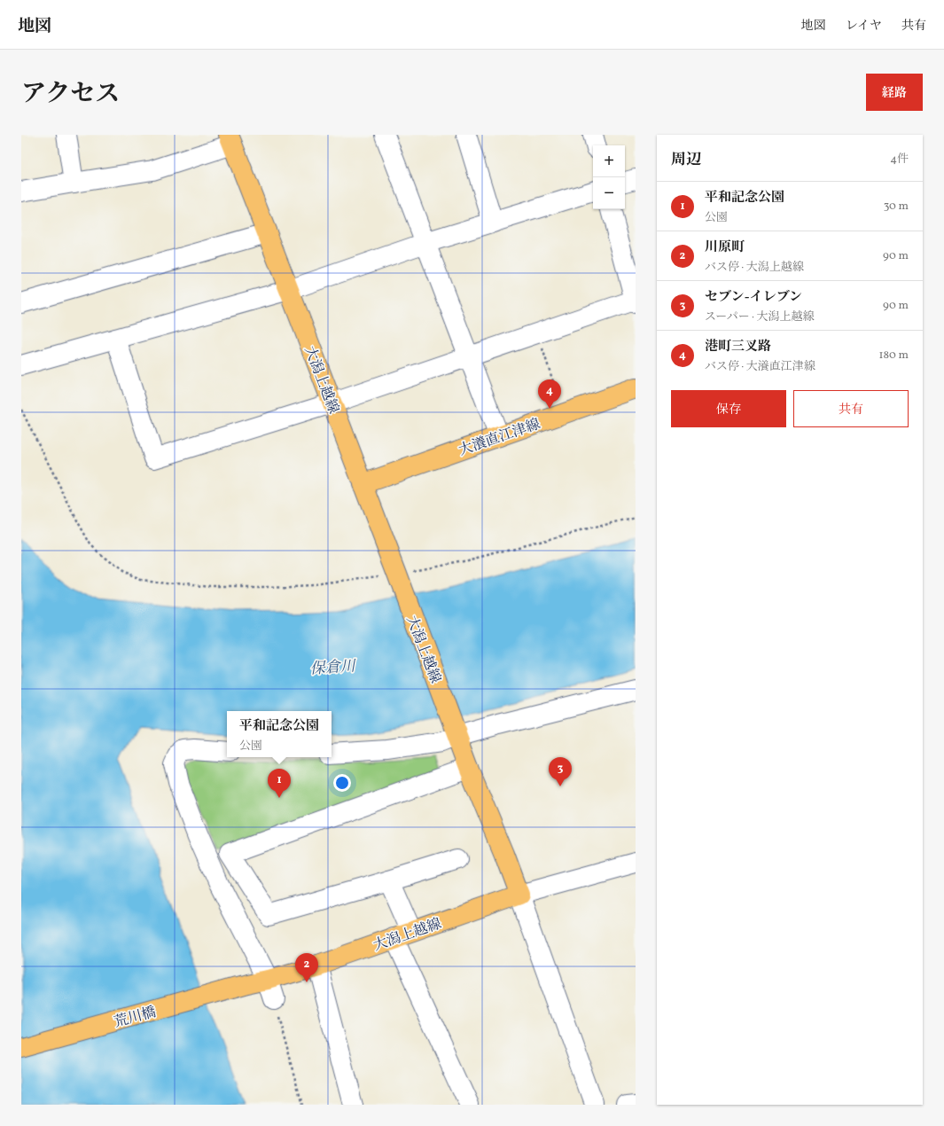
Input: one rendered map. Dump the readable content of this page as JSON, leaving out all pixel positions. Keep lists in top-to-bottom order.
{
  "streets": {
    "main road": ["大潟上越線", "大瀁直江津線", "荒川橋"]
  },
  "crossings": [
    ["大潟上越線", "大瀁直江津線"],
    ["大潟上越線", "荒川橋"]
  ],
  "water": ["保倉川"],
  "page": {
    "header": "地図",
    "nav": ["地図", "レイヤ", "共有"],
    "title": "アクセス",
    "buttons": [
      "経路",
      ["保存", "共有"]
    ],
    "heading": ["周辺", "4件"],
    "map_buttons": ["+", "−"],
    "list": [
      {
        "mark": "1",
        "name": "平和記念公園",
        "note": "公園",
        "value": "30 m"
      },
      {
        "mark": "2",
        "name": "川原町",
        "note": "バス停 · 大潟上越線",
        "value": "90 m"
      },
      {
        "mark": "3",
        "name": "セブン-イレブン",
        "note": "スーパー · 大潟上越線",
        "value": "90 m"
      },
      {
        "mark": "4",
        "name": "港町三叉路",
        "note": "バス停 · 大瀁直江津線",
        "value": "180 m"
      }
    ],
    "pins": [
      "4",
      "3",
      "1",
      "2"
    ],
    "popup": ["平和記念公園", "公園"]
  }
}
